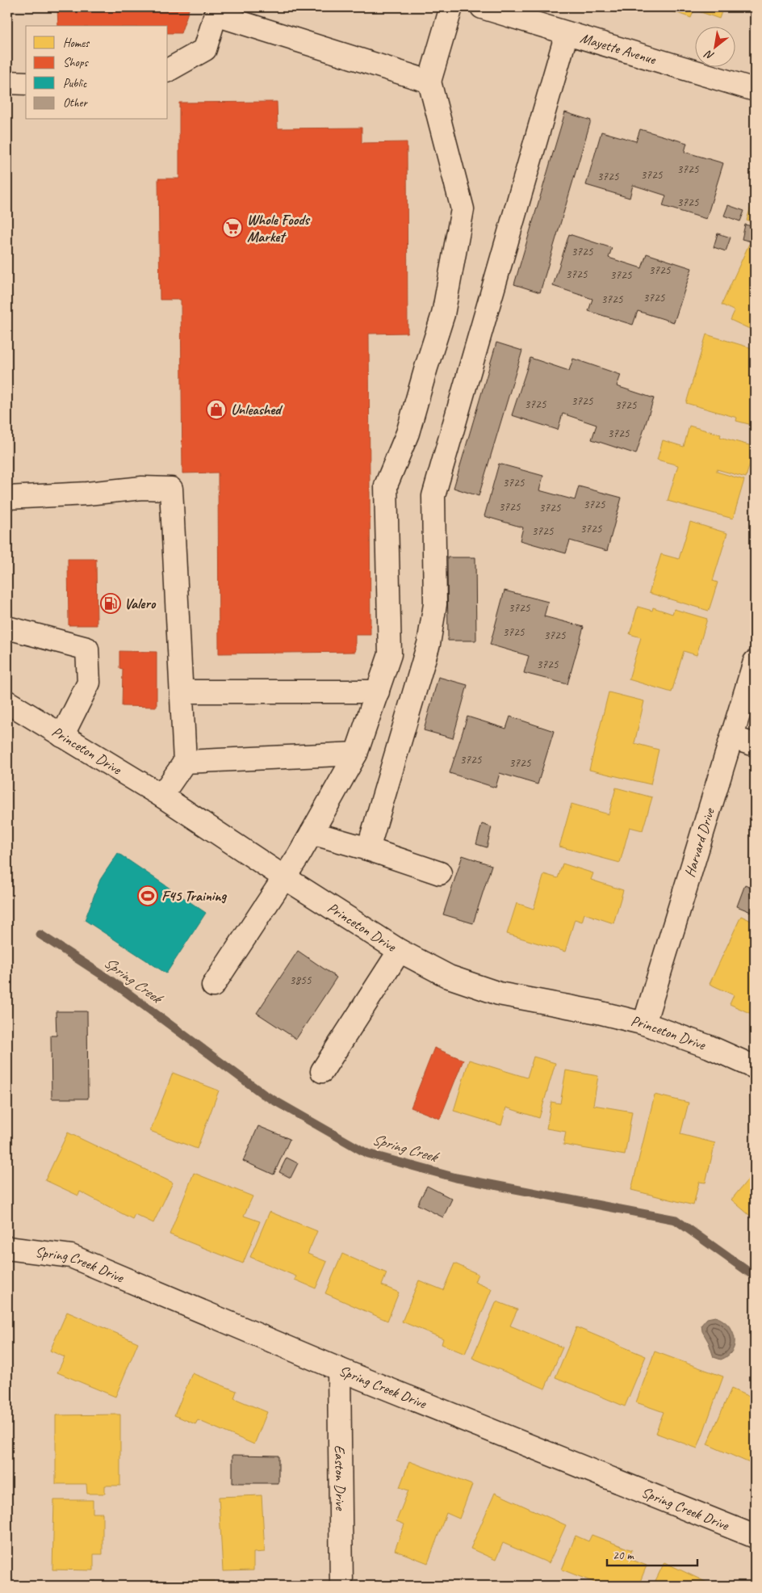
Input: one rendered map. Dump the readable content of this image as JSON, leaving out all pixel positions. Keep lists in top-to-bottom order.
{
  "streets": {
    "street": [
      "Mayette Avenue",
      "Princeton Drive",
      "Harvard Drive",
      "Spring Creek Drive",
      "Easton Drive"
    ]
  },
  "crossings": [
    ["Princeton Drive", "Harvard Drive"],
    ["Spring Creek Drive", "Easton Drive"]
  ],
  "water": ["Spring Creek"],
  "places": {
    "supermarket": ["Whole Foods Market"],
    "shop": ["Unleashed"],
    "fuel station": ["Valero"],
    "sports": ["F45 Training"]
  },
  "house_numbers": [
    "3725",
    "3725",
    "3725",
    "3725",
    "3725",
    "3725",
    "3725",
    "3725",
    "3725",
    "3725",
    "3725",
    "3725",
    "3725",
    "3725",
    "3725",
    "3725",
    "3725",
    "3725",
    "3725",
    "3725",
    "3725",
    "3725",
    "3725",
    "3725",
    "3725",
    "3725",
    "3855"
  ],
  "legend": [
    "Homes",
    "Shops",
    "Public",
    "Other"
  ],
  "scale_bar": "20 m",
  "north": "bottom left"
}
